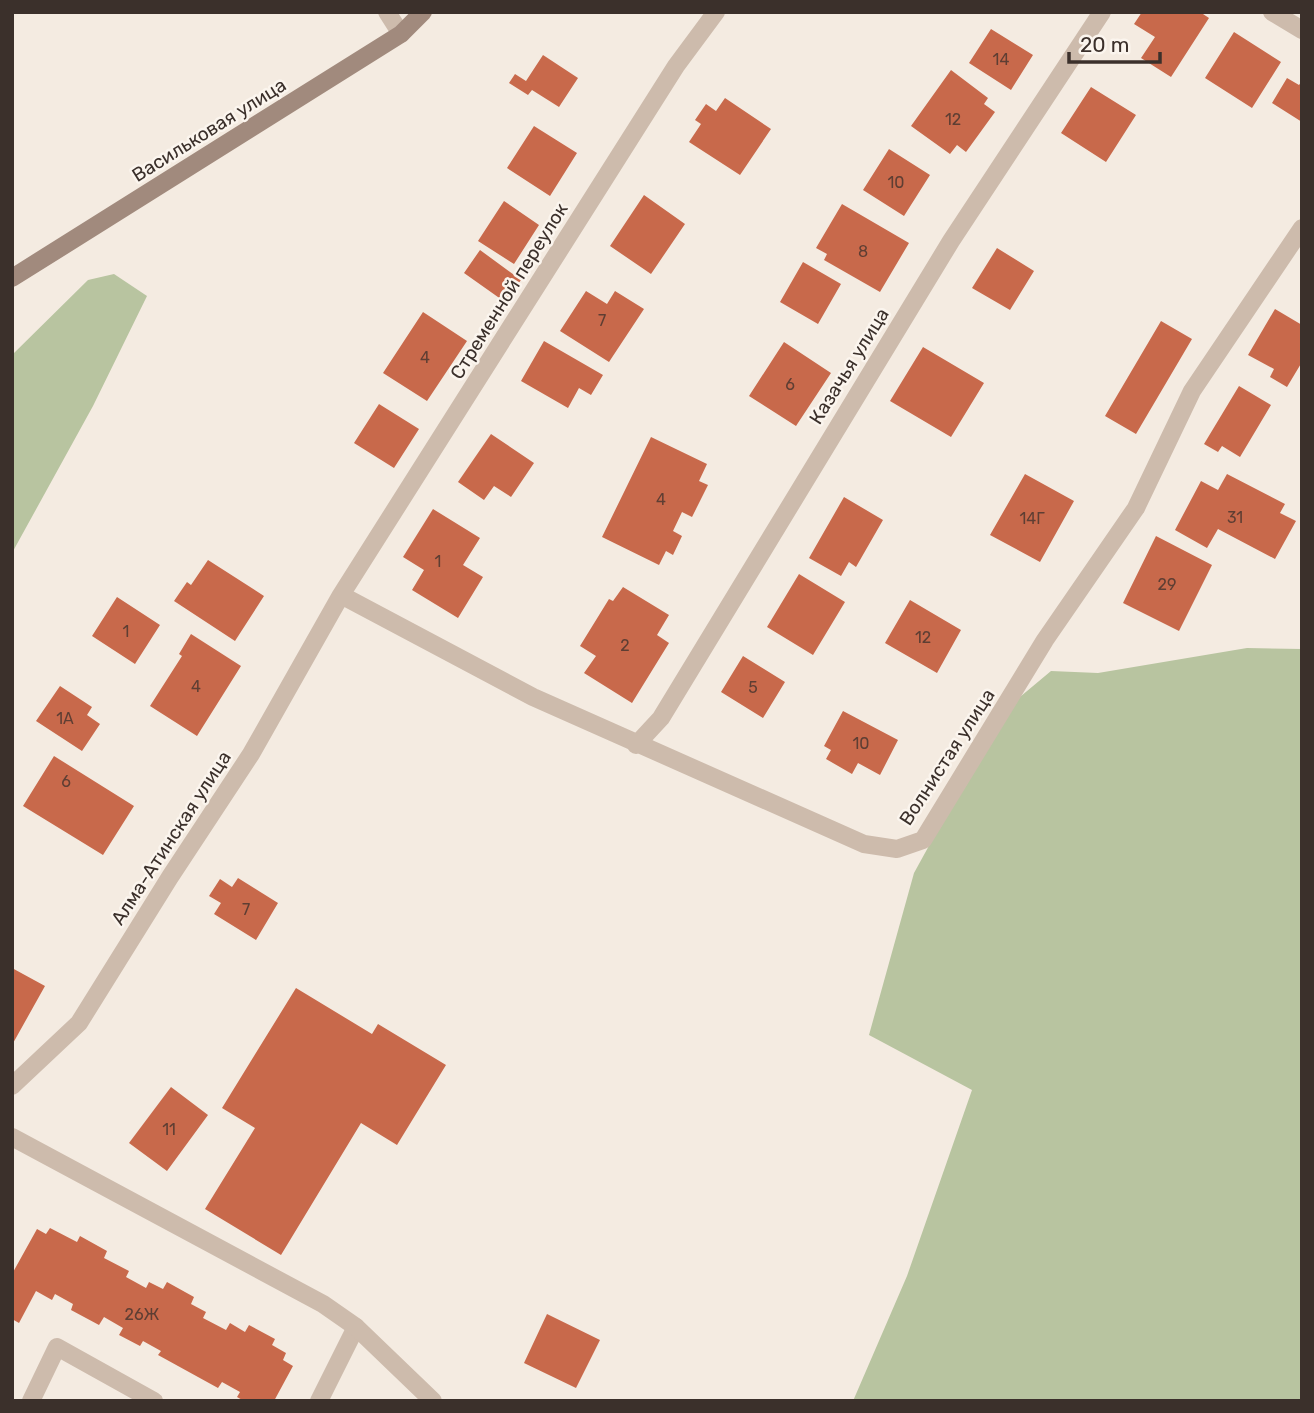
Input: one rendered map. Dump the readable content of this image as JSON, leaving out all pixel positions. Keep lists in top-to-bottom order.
{
  "streets": {
    "street": [
      "Васильковая улица",
      "Стременной переулок",
      "Казачья улица",
      "Волнистая улица",
      "Алма-Атинская улица"
    ]
  },
  "crossings": [
    ["Стременной переулок", "Волнистая улица"],
    ["Стременной переулок", "Алма-Атинская улица"],
    ["Казачья улица", "Волнистая улица"],
    ["Волнистая улица", "Алма-Атинская улица"]
  ],
  "house_numbers": [
    "14",
    "12",
    "10",
    "8",
    "7",
    "4",
    "6",
    "4",
    "31",
    "14Г",
    "1",
    "29",
    "1",
    "12",
    "2",
    "4",
    "5",
    "1А",
    "10",
    "6",
    "7",
    "11",
    "26Ж"
  ],
  "scale_bar": "20 m"
}
